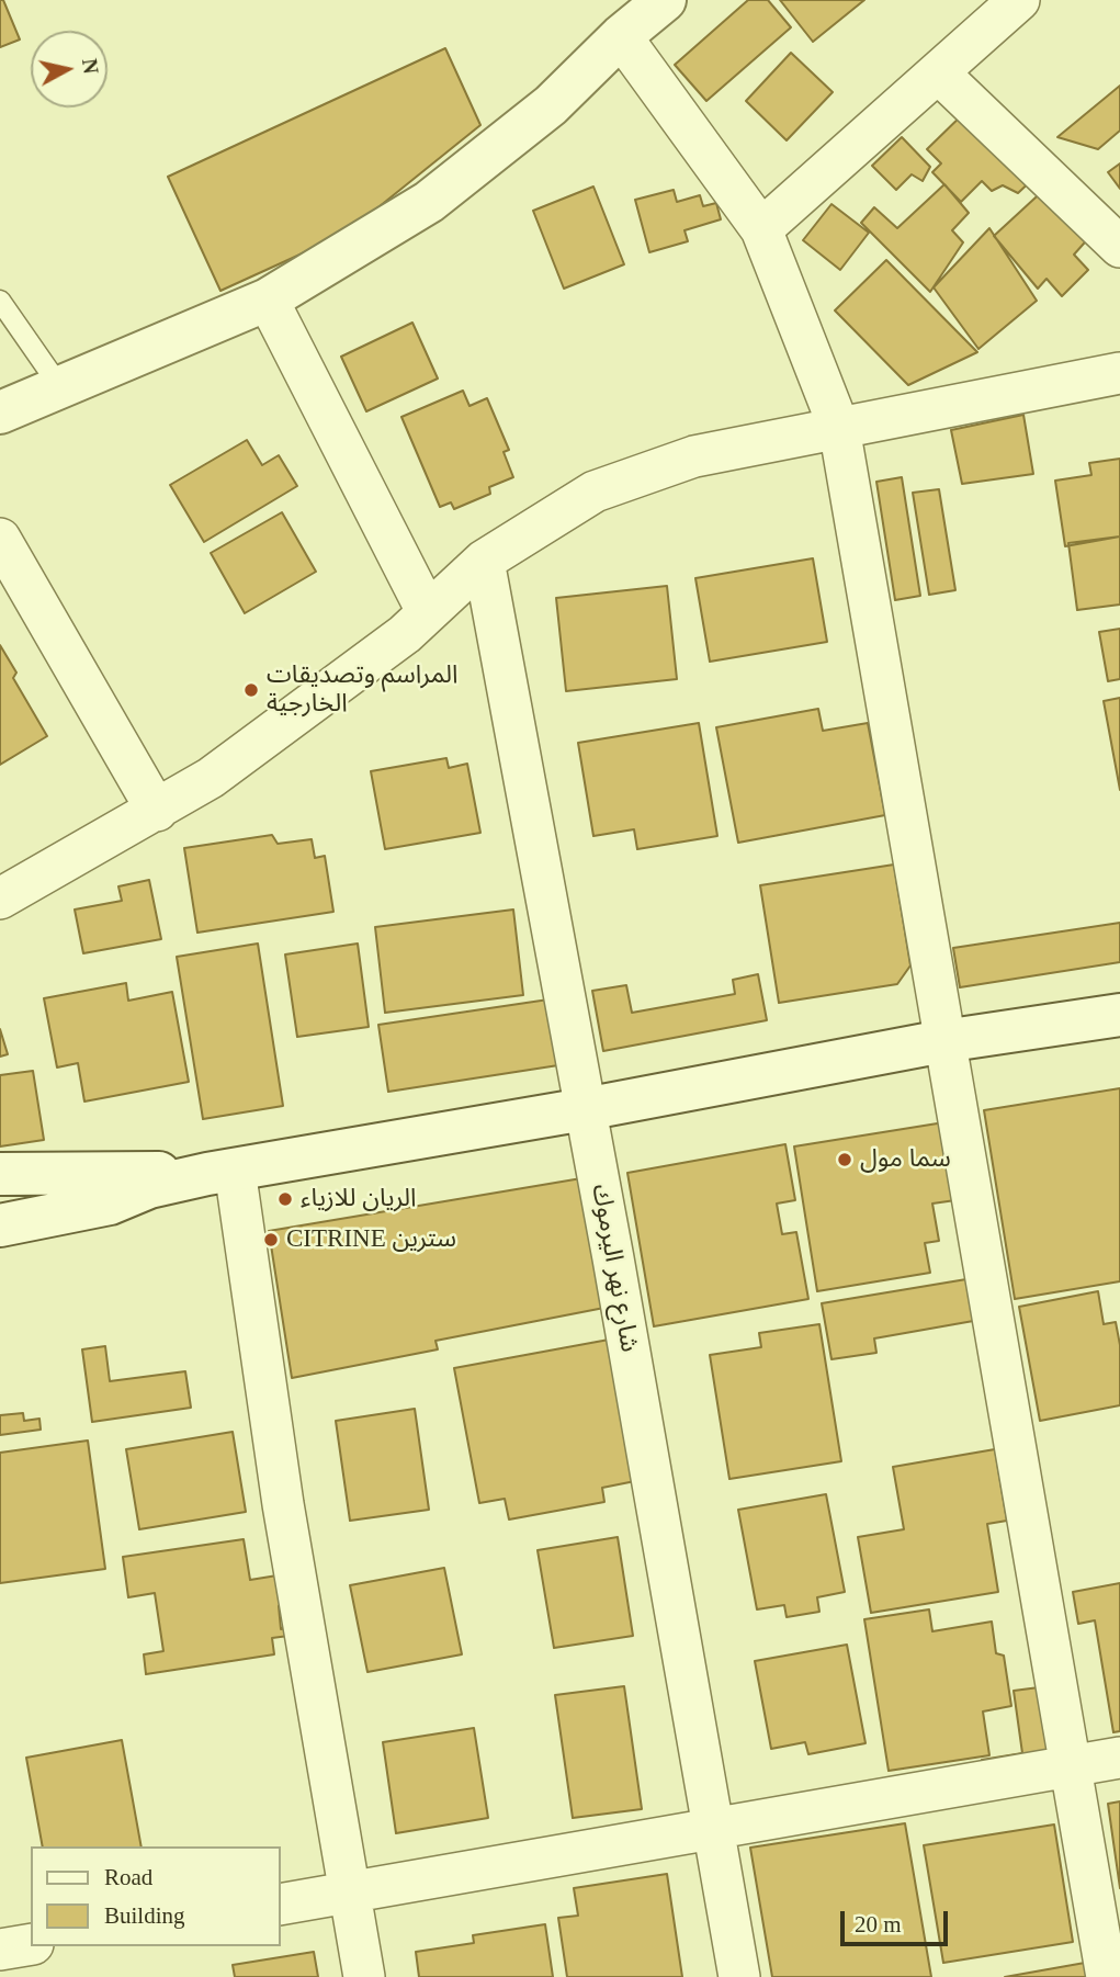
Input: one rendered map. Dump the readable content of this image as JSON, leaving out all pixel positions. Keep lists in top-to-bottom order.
{
  "streets": {
    "street": ["شارع نهر اليرموك"]
  },
  "places": [
    "المراسم وتصديقات الخارجية",
    "سما مول",
    "الريان للازياء",
    "CITRINE سترين"
  ],
  "legend": ["Road", "Building"],
  "scale_bar": "20 m",
  "north": "right"
}
